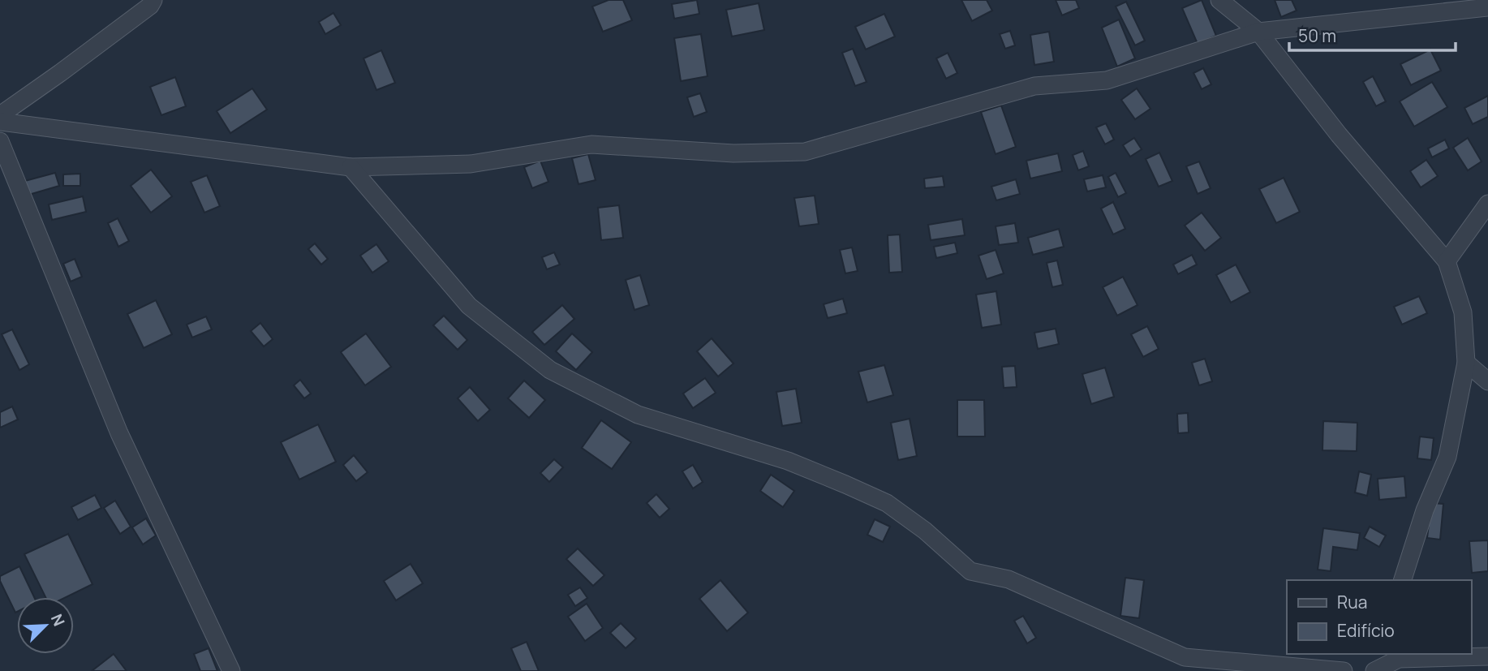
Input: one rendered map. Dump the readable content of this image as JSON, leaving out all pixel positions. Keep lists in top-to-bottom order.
{
  "legend": ["Rua", "Edifício"],
  "scale_bar": "50 m",
  "north": "top right"
}
